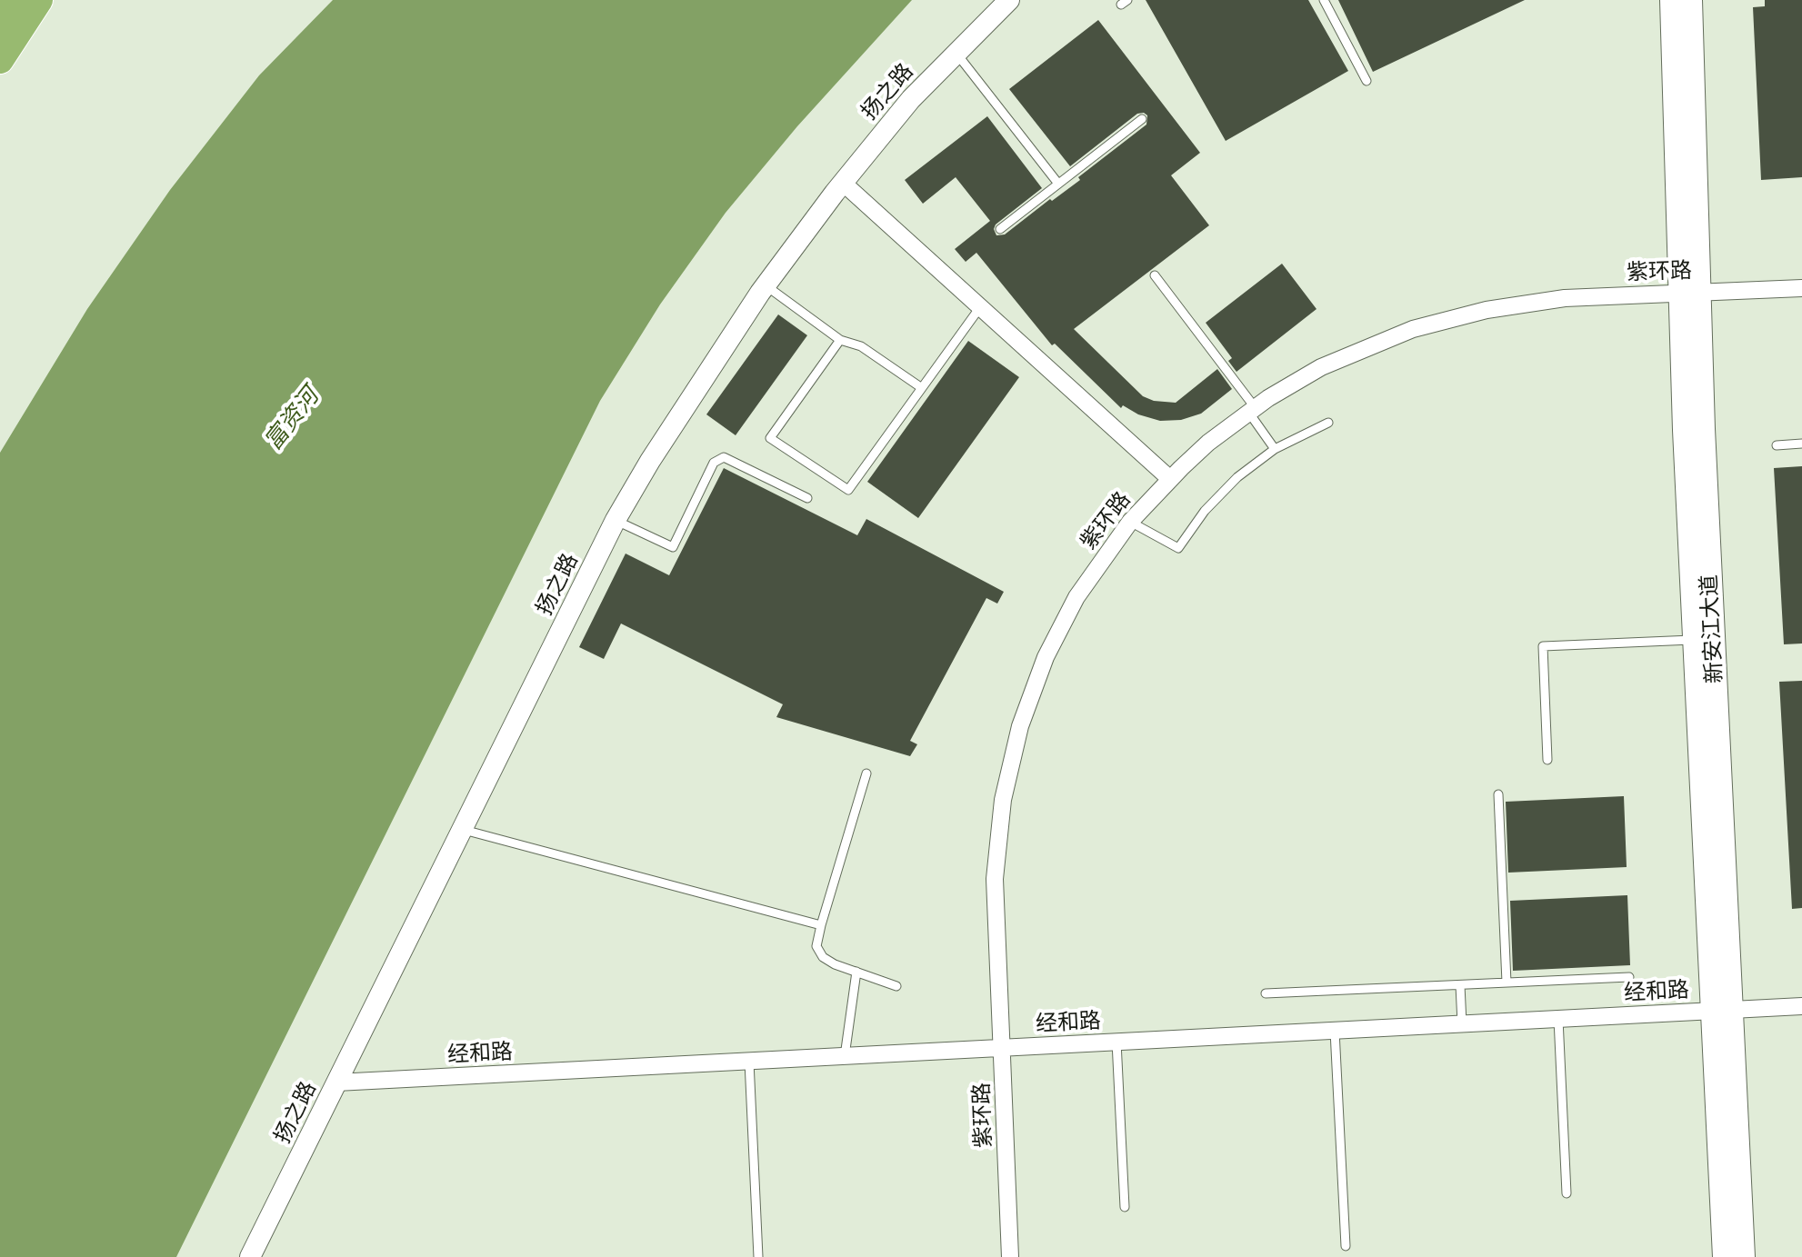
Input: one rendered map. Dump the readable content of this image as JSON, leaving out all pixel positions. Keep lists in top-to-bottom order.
{
  "streets": {
    "main road": ["新安江大道"],
    "street": ["扬之路", "紫环路", "经和路"]
  },
  "crossings": [
    ["扬之路", "经和路"],
    ["紫环路", "新安江大道"],
    ["紫环路", "经和路"],
    ["新安江大道", "经和路"]
  ],
  "water": ["富资河"]
}
